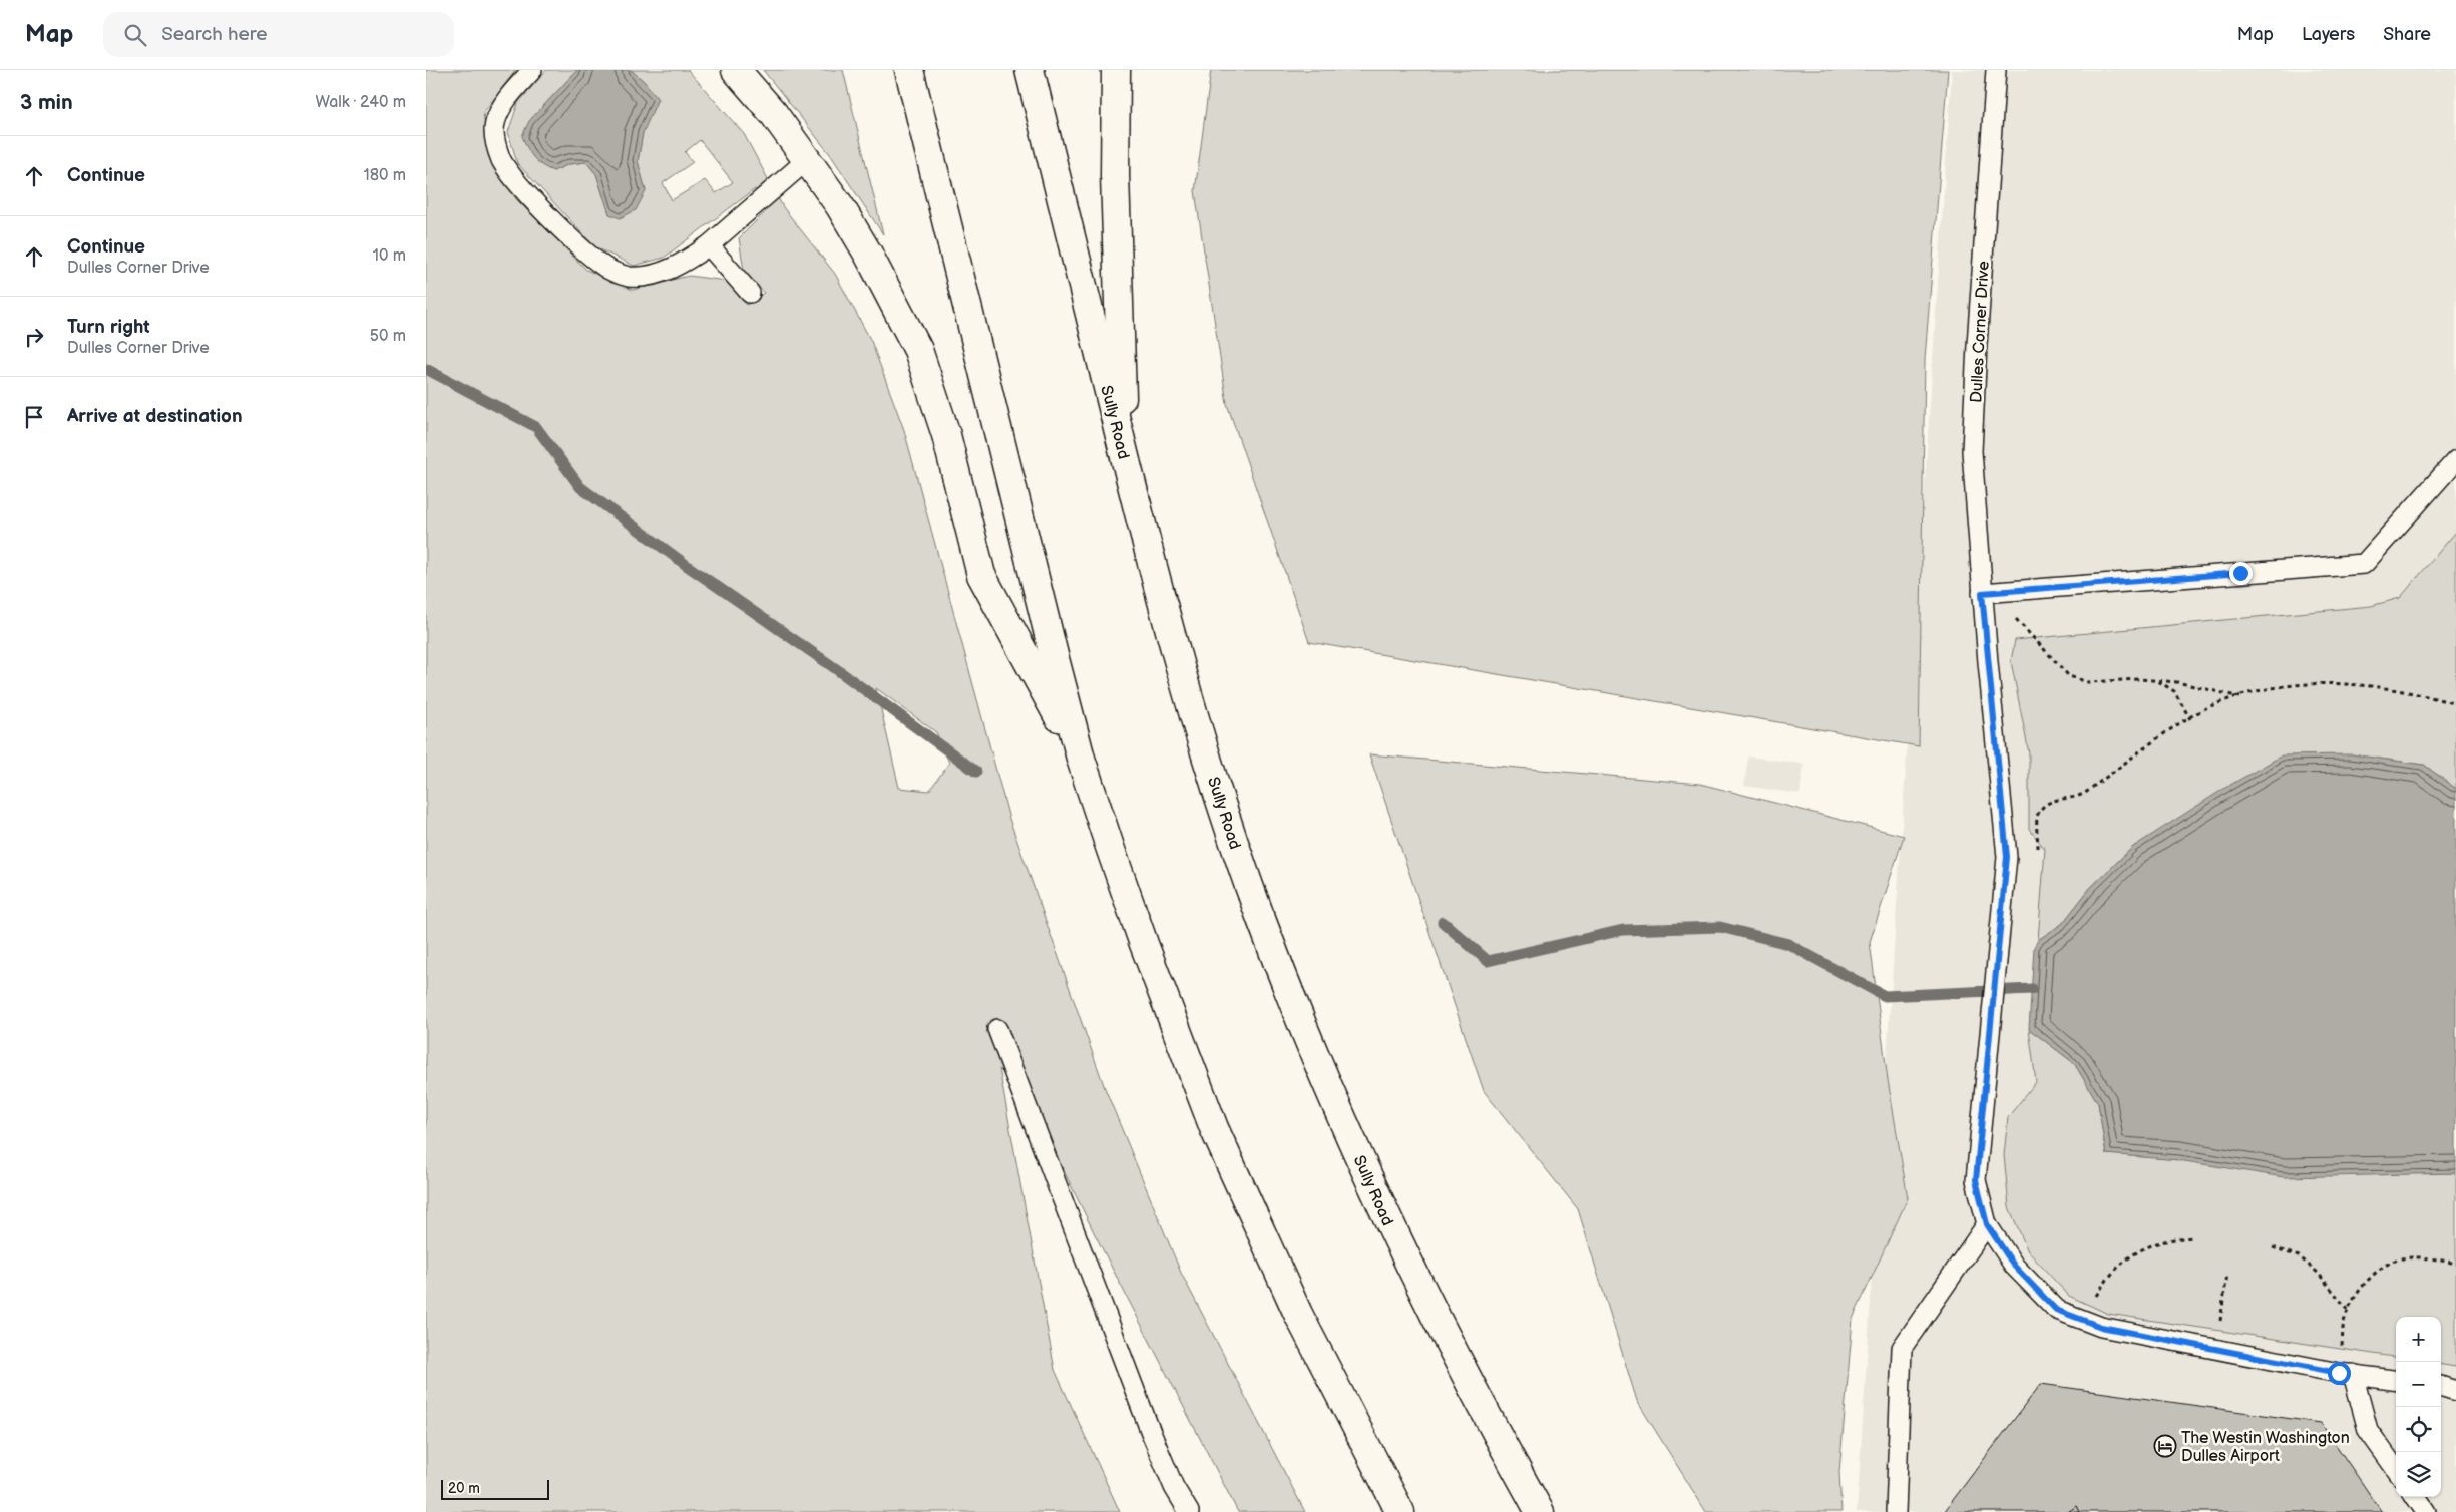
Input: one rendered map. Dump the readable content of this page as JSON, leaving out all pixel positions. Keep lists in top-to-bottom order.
{
  "streets": {
    "highway": ["Sully Road"],
    "lane": ["Dulles Corner Drive"]
  },
  "places": {
    "hotel": ["The Westin Washington Dulles Airport"]
  },
  "scale_bar": "20 m",
  "page": {
    "header": "Map",
    "search": "Search here",
    "nav": ["Map", "Layers", "Share"],
    "heading": ["3 min", "Walk · 240 m"],
    "list": [
      ["Continue", "180 m"],
      ["Continue", "Dulles Corner Drive", "10 m"],
      ["Turn right", "Dulles Corner Drive", "50 m"],
      "Arrive at destination"
    ],
    "map_buttons": ["+", "−"],
    "scale": "20 m"
  }
}
